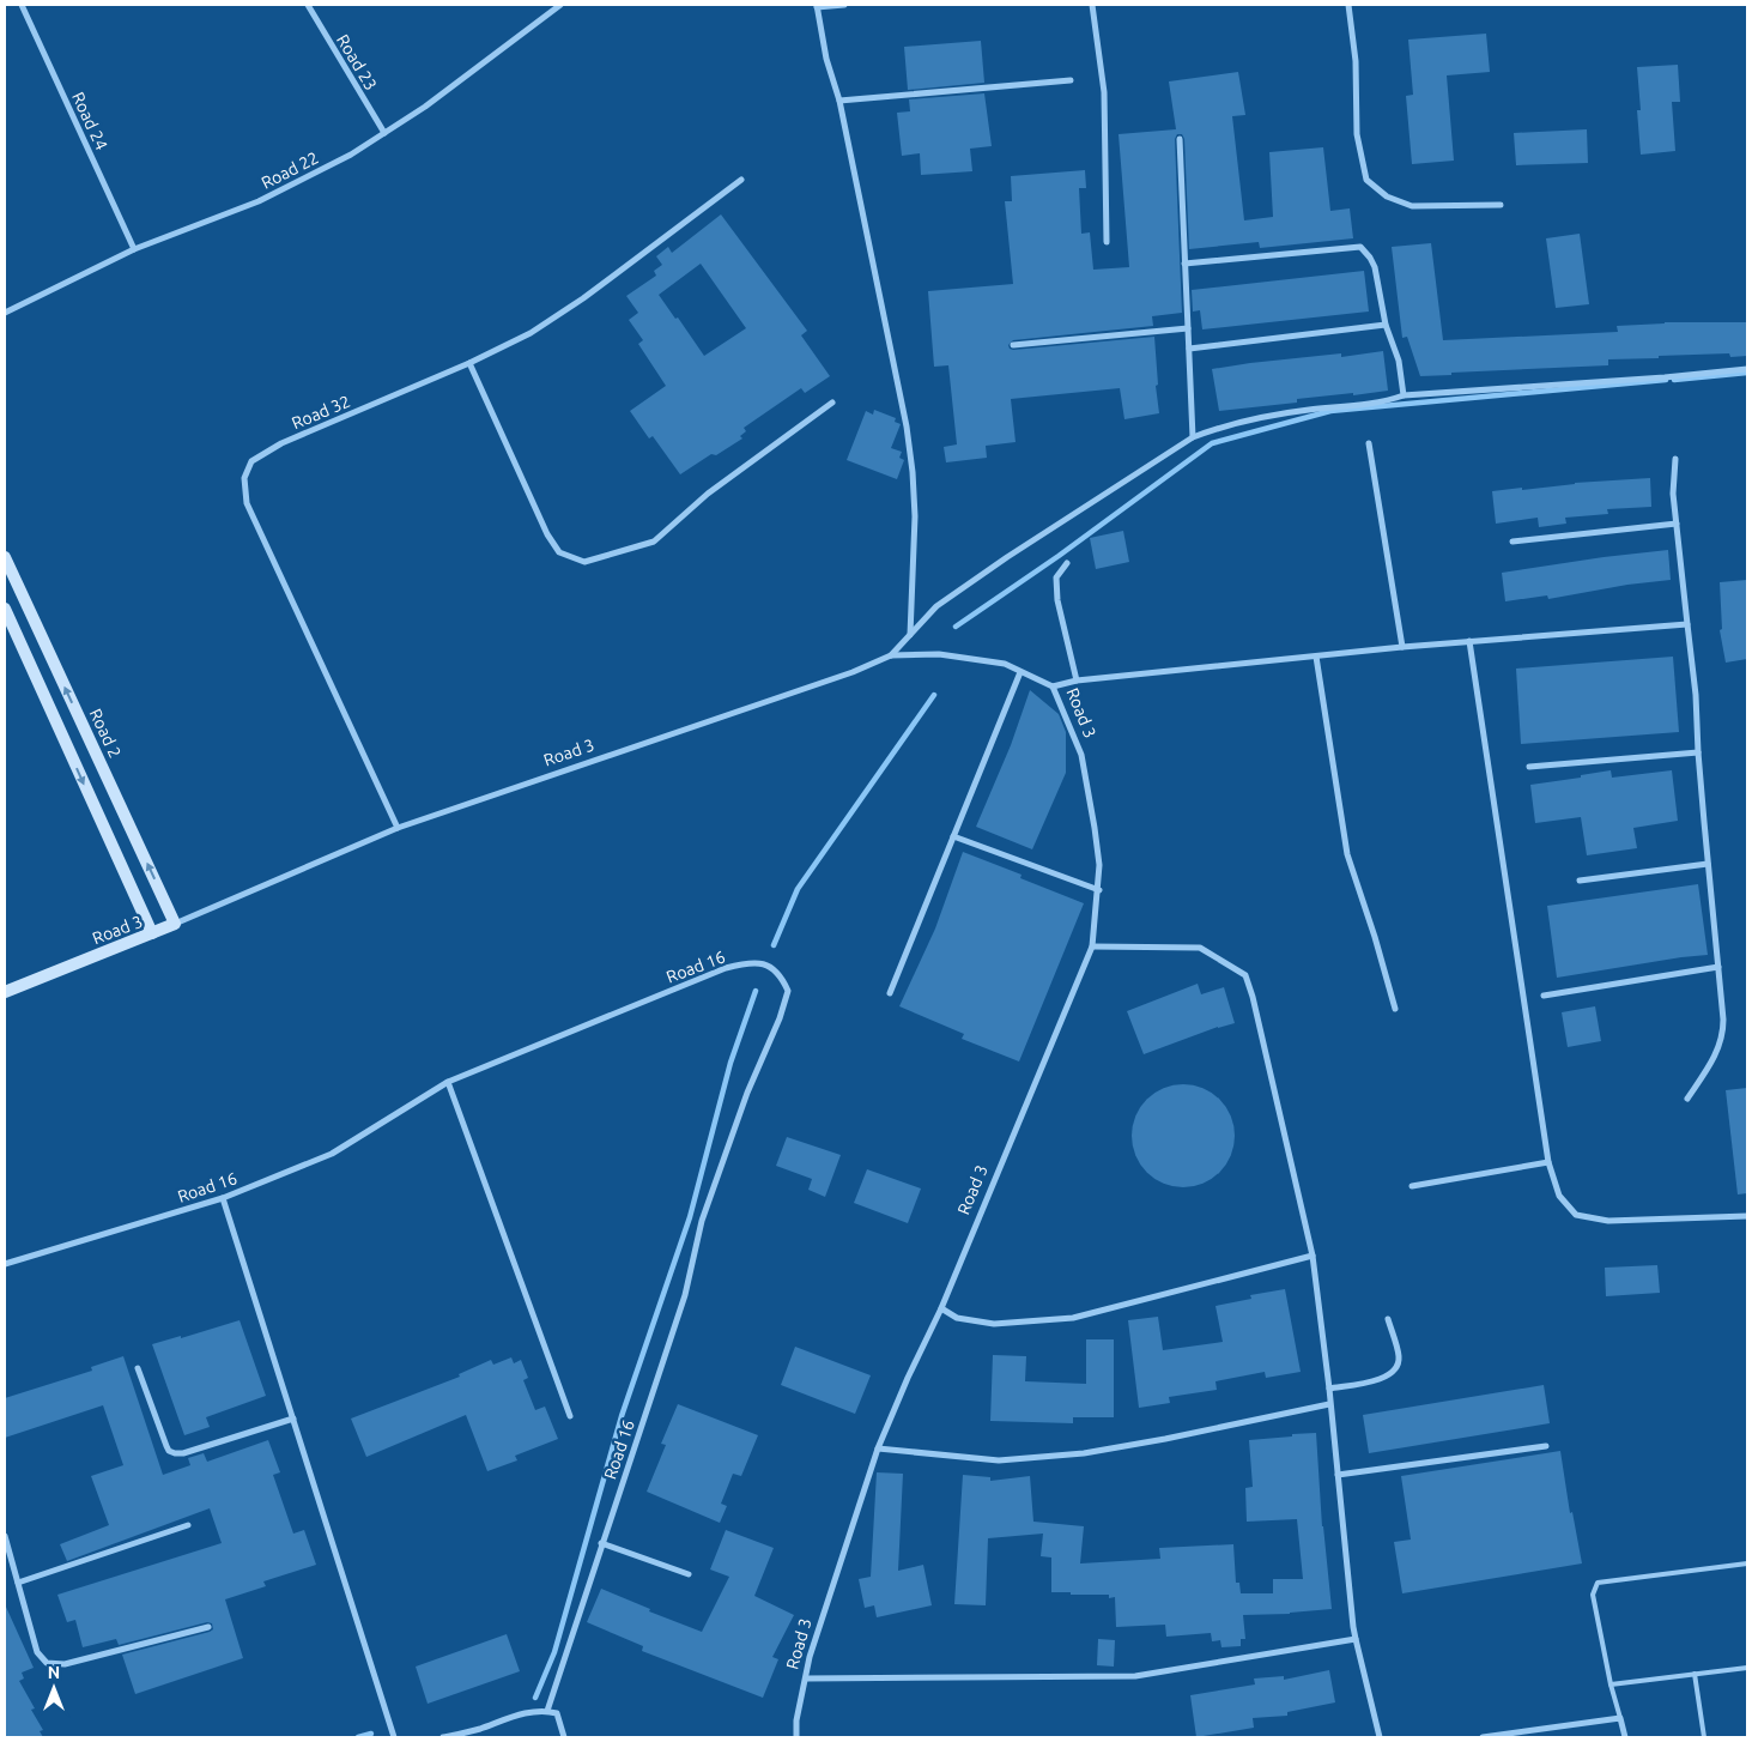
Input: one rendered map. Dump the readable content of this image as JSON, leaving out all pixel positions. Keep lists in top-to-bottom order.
{
  "streets": {
    "street": [
      "Road 23",
      "Road 24",
      "Road 22",
      "Road 32",
      "Road 3",
      "Road 2",
      "Road 16"
    ]
  },
  "crossings": [
    ["Road 23", "Road 22"],
    ["Road 24", "Road 22"],
    ["Road 32", "Road 3"],
    ["Road 3", "Road 2"]
  ],
  "north": "top"
}
